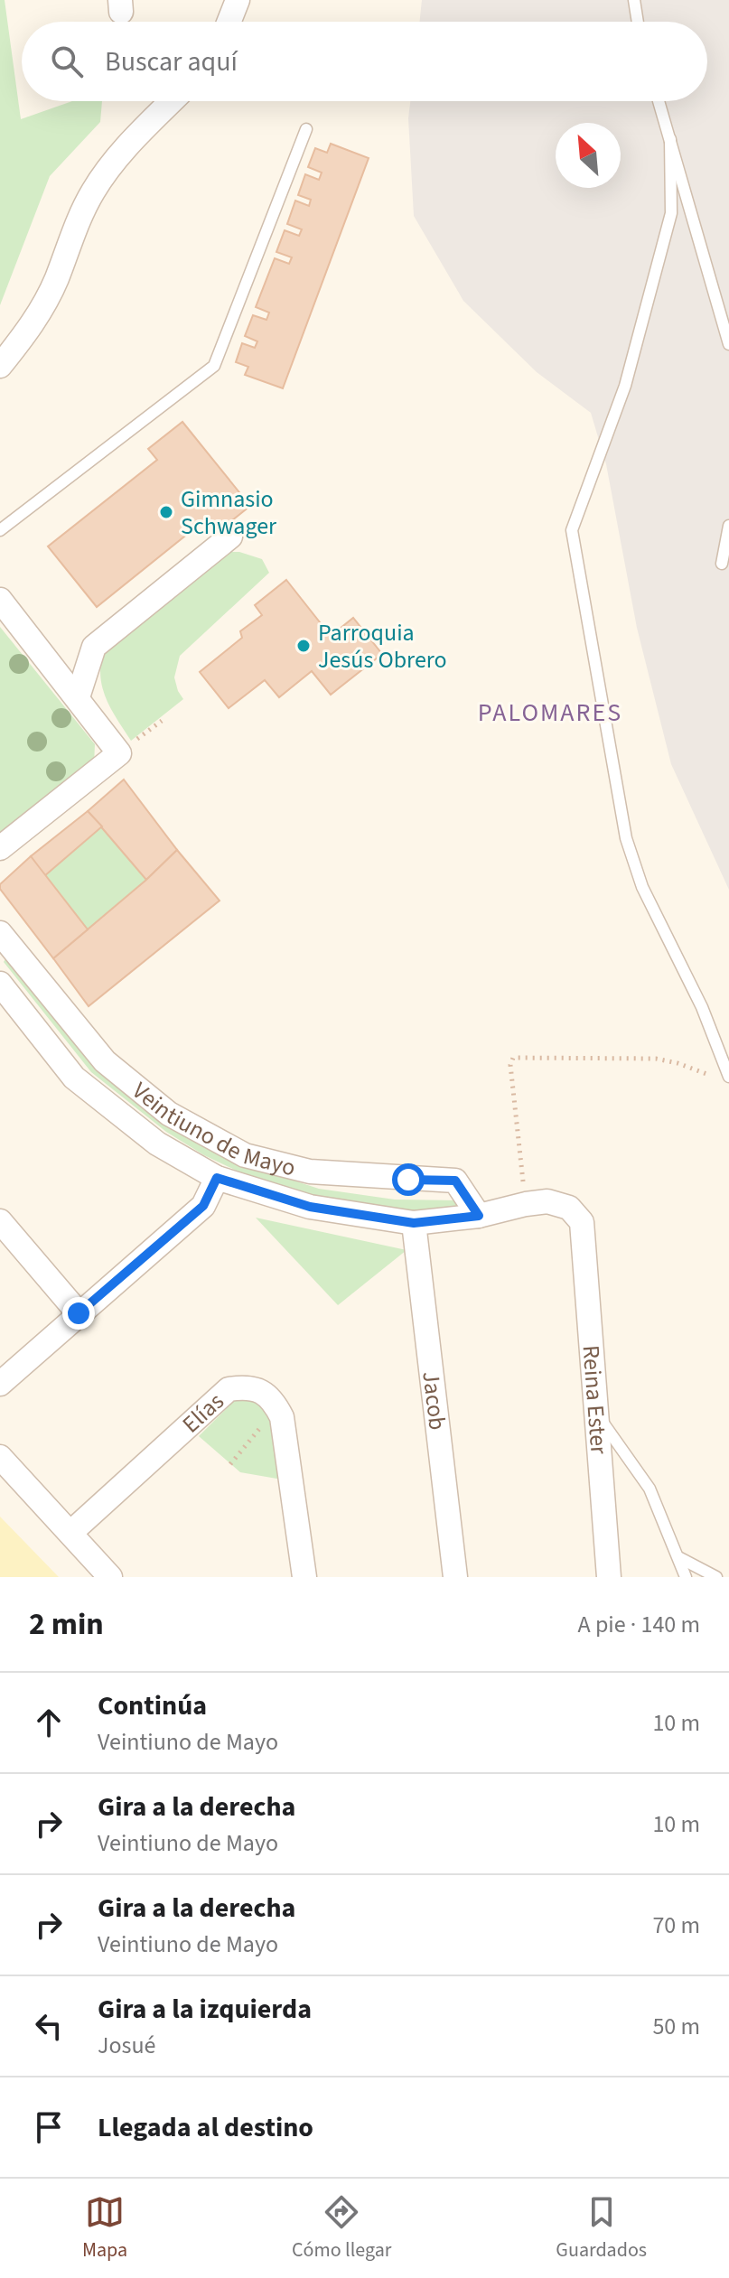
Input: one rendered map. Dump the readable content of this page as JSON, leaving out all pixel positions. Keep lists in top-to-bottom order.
{
  "streets": {
    "street": [
      "Veintiuno de Mayo",
      "Jacob",
      "Reina Ester",
      "Elías"
    ]
  },
  "crossings": [
    ["Veintiuno de Mayo", "Jacob"],
    ["Veintiuno de Mayo", "Reina Ester"]
  ],
  "districts": ["PALOMARES"],
  "places": ["Gimnasio Schwager", "Parroquia Jesús Obrero"],
  "north": "top left",
  "page": {
    "search": "Buscar aquí",
    "heading": ["2 min", "A pie · 140 m"],
    "list": [
      ["Continúa", "Veintiuno de Mayo", "10 m"],
      ["Gira a la derecha", "Veintiuno de Mayo", "10 m"],
      ["Gira a la derecha", "Veintiuno de Mayo", "70 m"],
      ["Gira a la izquierda", "Josué", "50 m"],
      "Llegada al destino"
    ],
    "nav": ["Mapa", "Cómo llegar", "Guardados"]
  }
}
